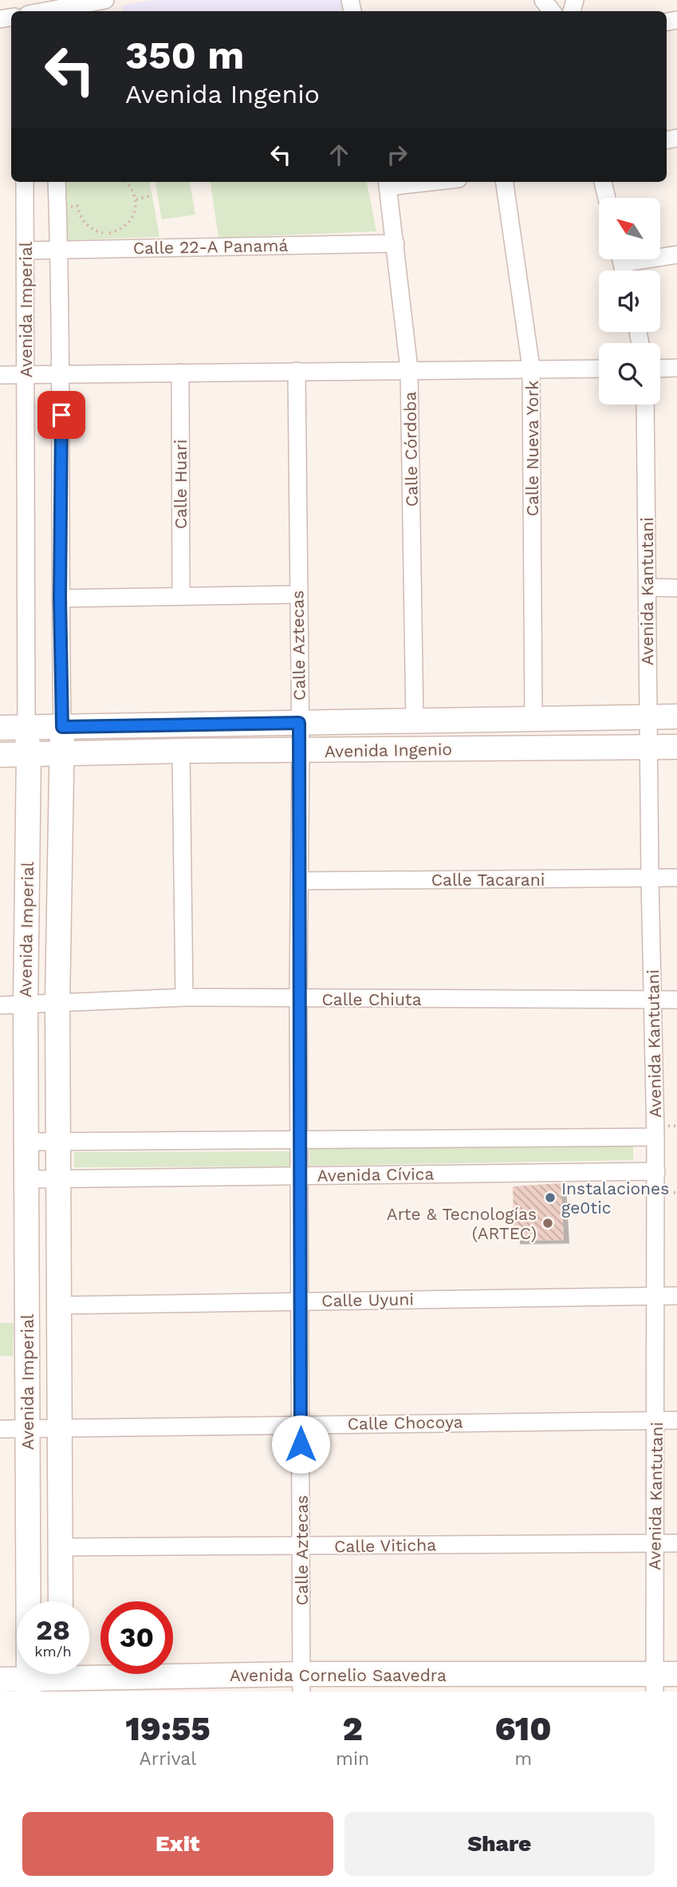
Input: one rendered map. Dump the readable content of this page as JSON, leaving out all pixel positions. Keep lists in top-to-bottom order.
{
  "streets": {
    "street": [
      "Calle 22-A Panamá",
      "Avenida Imperial",
      "Calle Nueva York",
      "Calle Córdoba",
      "Calle Huari",
      "Avenida Kantutani",
      "Calle Aztecas",
      "Avenida Ingenio",
      "Calle Tacarani",
      "Calle Chiuta",
      "Avenida Cívica",
      "Calle Uyuni",
      "Calle Chocoya",
      "Calle Viticha",
      "Avenida Cornelio Saavedra"
    ]
  },
  "crossings": [
    ["Calle 22-A Panamá", "Avenida Imperial"],
    ["Calle 22-A Panamá", "Calle Córdoba"],
    ["Avenida Imperial", "Avenida Ingenio"],
    ["Avenida Imperial", "Calle Chiuta"],
    ["Avenida Imperial", "Avenida Cívica"],
    ["Avenida Imperial", "Calle Uyuni"],
    ["Avenida Imperial", "Calle Chocoya"],
    ["Avenida Imperial", "Calle Viticha"],
    ["Avenida Imperial", "Avenida Cornelio Saavedra"],
    ["Calle Nueva York", "Avenida Ingenio"],
    ["Calle Córdoba", "Avenida Ingenio"],
    ["Avenida Kantutani", "Avenida Ingenio"],
    ["Avenida Kantutani", "Calle Tacarani"],
    ["Avenida Kantutani", "Calle Chiuta"],
    ["Avenida Kantutani", "Avenida Cívica"],
    ["Avenida Kantutani", "Calle Uyuni"],
    ["Avenida Kantutani", "Calle Chocoya"],
    ["Avenida Kantutani", "Calle Viticha"],
    ["Avenida Kantutani", "Avenida Cornelio Saavedra"],
    ["Calle Aztecas", "Avenida Ingenio"],
    ["Calle Aztecas", "Calle Tacarani"],
    ["Calle Aztecas", "Calle Chiuta"],
    ["Calle Aztecas", "Avenida Cívica"],
    ["Calle Aztecas", "Calle Uyuni"],
    ["Calle Aztecas", "Calle Chocoya"],
    ["Calle Aztecas", "Calle Viticha"],
    ["Calle Aztecas", "Avenida Cornelio Saavedra"]
  ],
  "places": ["Instalaciones ge0tic", "Arte & Tecnologías (ARTEC)"],
  "north": "top left",
  "page": {
    "turn": ["350 m", "Avenida Ingenio"],
    "speed": "28 km/h",
    "limit": "30",
    "eta": [
      "19:55",
      "Arrival",
      "2",
      "min",
      "610",
      "m"
    ],
    "buttons": ["Exit", "Share"]
  }
}
